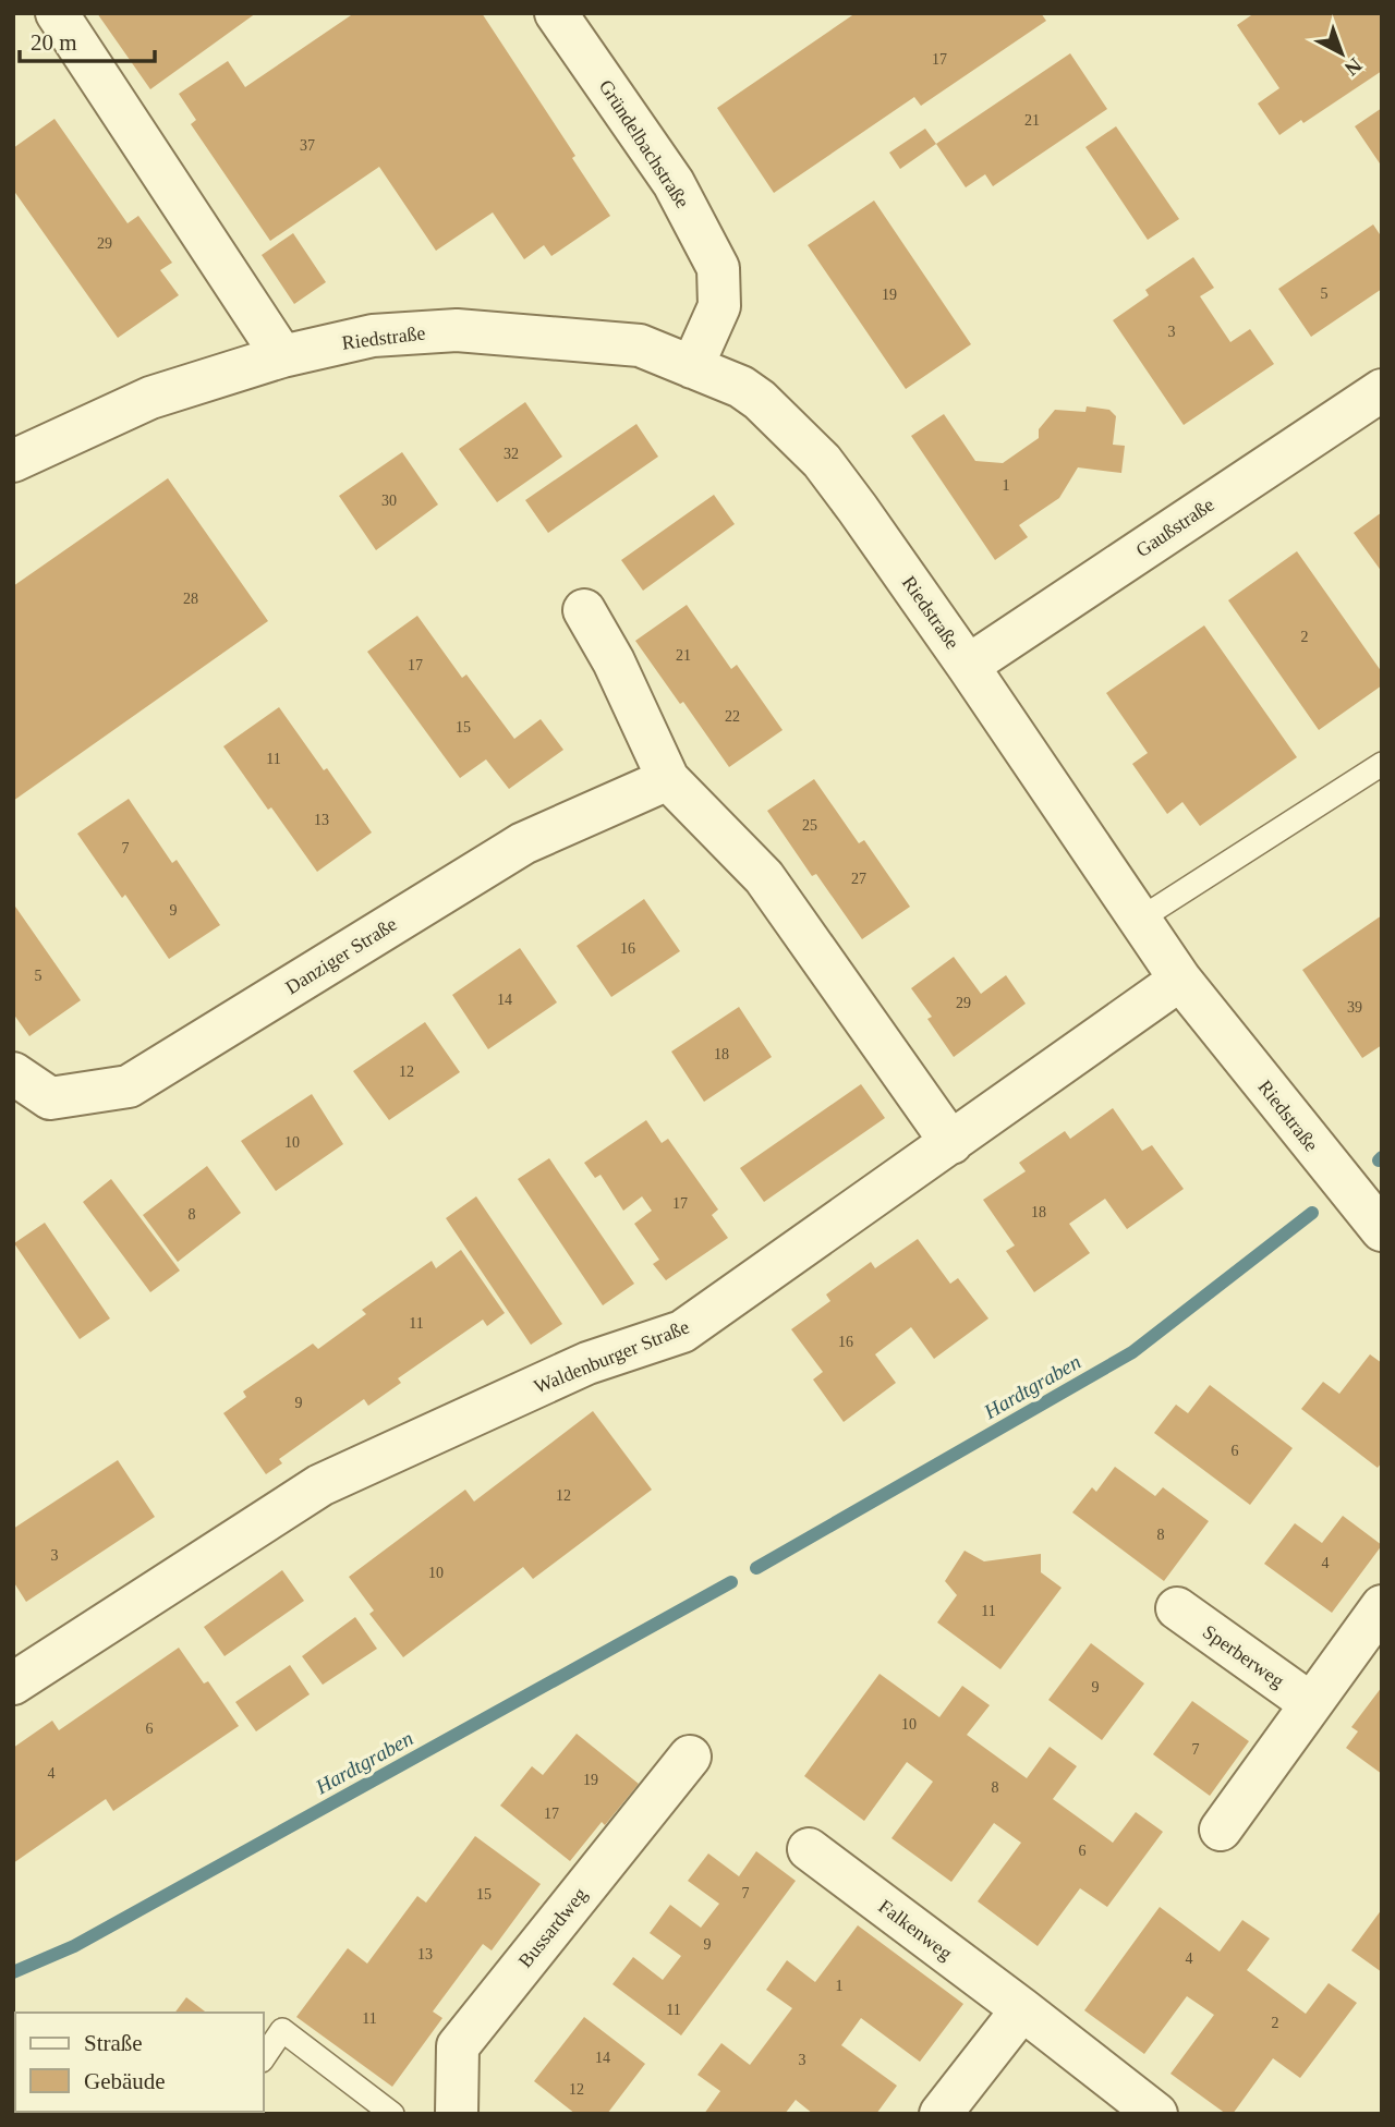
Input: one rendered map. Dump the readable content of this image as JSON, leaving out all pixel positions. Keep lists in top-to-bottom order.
{
  "streets": {
    "street": [
      "Gründelbachstraße",
      "Riedstraße",
      "Gaußstraße",
      "Danziger Straße",
      "Waldenburger Straße",
      "Sperberweg",
      "Bussardweg",
      "Falkenweg"
    ]
  },
  "crossings": [
    ["Gründelbachstraße", "Riedstraße"],
    ["Riedstraße", "Gaußstraße"],
    ["Riedstraße", "Waldenburger Straße"]
  ],
  "water": ["Hardtgraben"],
  "house_numbers": [
    "17",
    "21",
    "37",
    "29",
    "5",
    "19",
    "3",
    "32",
    "1",
    "30",
    "28",
    "2",
    "21",
    "17",
    "22",
    "15",
    "11",
    "13",
    "25",
    "7",
    "27",
    "9",
    "16",
    "5",
    "14",
    "29",
    "39",
    "18",
    "12",
    "10",
    "17",
    "18",
    "8",
    "11",
    "16",
    "9",
    "6",
    "12",
    "8",
    "3",
    "4",
    "10",
    "11",
    "9",
    "10",
    "6",
    "7",
    "4",
    "19",
    "8",
    "17",
    "6",
    "7",
    "15",
    "9",
    "13",
    "4",
    "1",
    "11",
    "11",
    "2",
    "14",
    "3",
    "12"
  ],
  "legend": ["Straße", "Gebäude"],
  "scale_bar": "20 m",
  "north": "bottom right"
}
